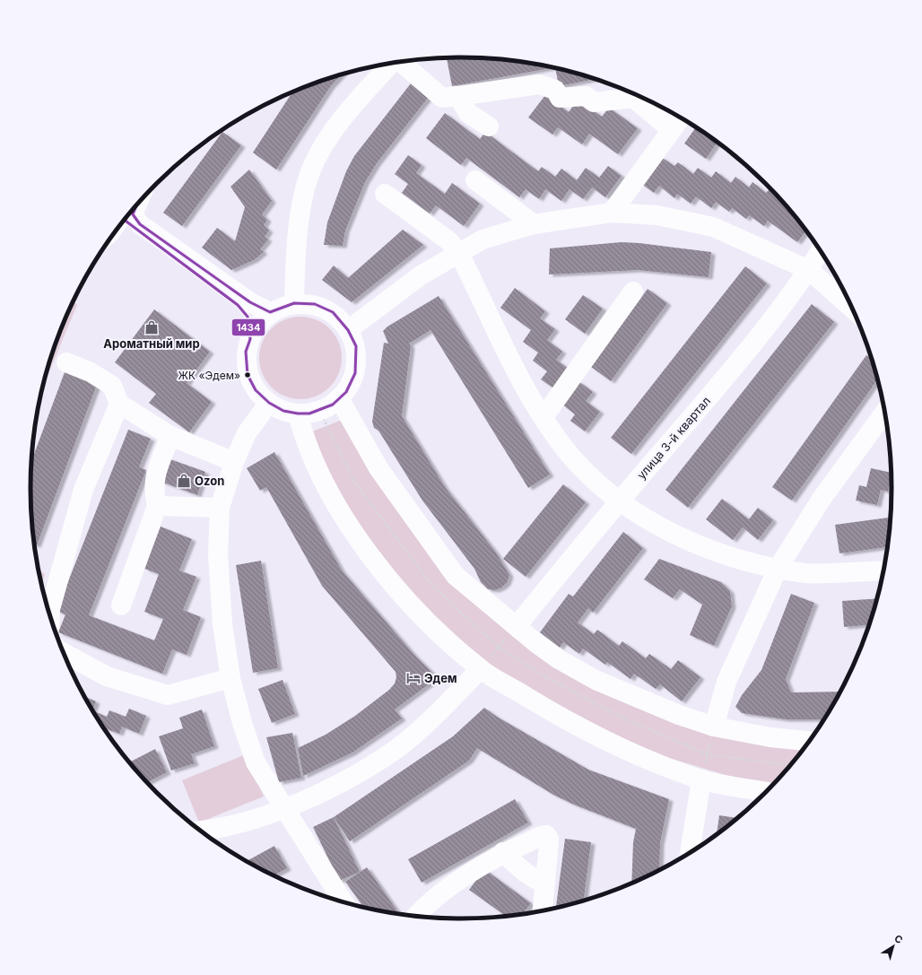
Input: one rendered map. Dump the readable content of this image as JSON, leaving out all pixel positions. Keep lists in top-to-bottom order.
{
  "streets": {
    "street": ["улица 3-й квартал"]
  },
  "places": {
    "shop": ["Ароматный мир", "Ozon"],
    "other": ["ЖК «Эдем»"],
    "hotel": ["Эдем"]
  },
  "lines": ["transit line 1434"],
  "north": "top right"
}
